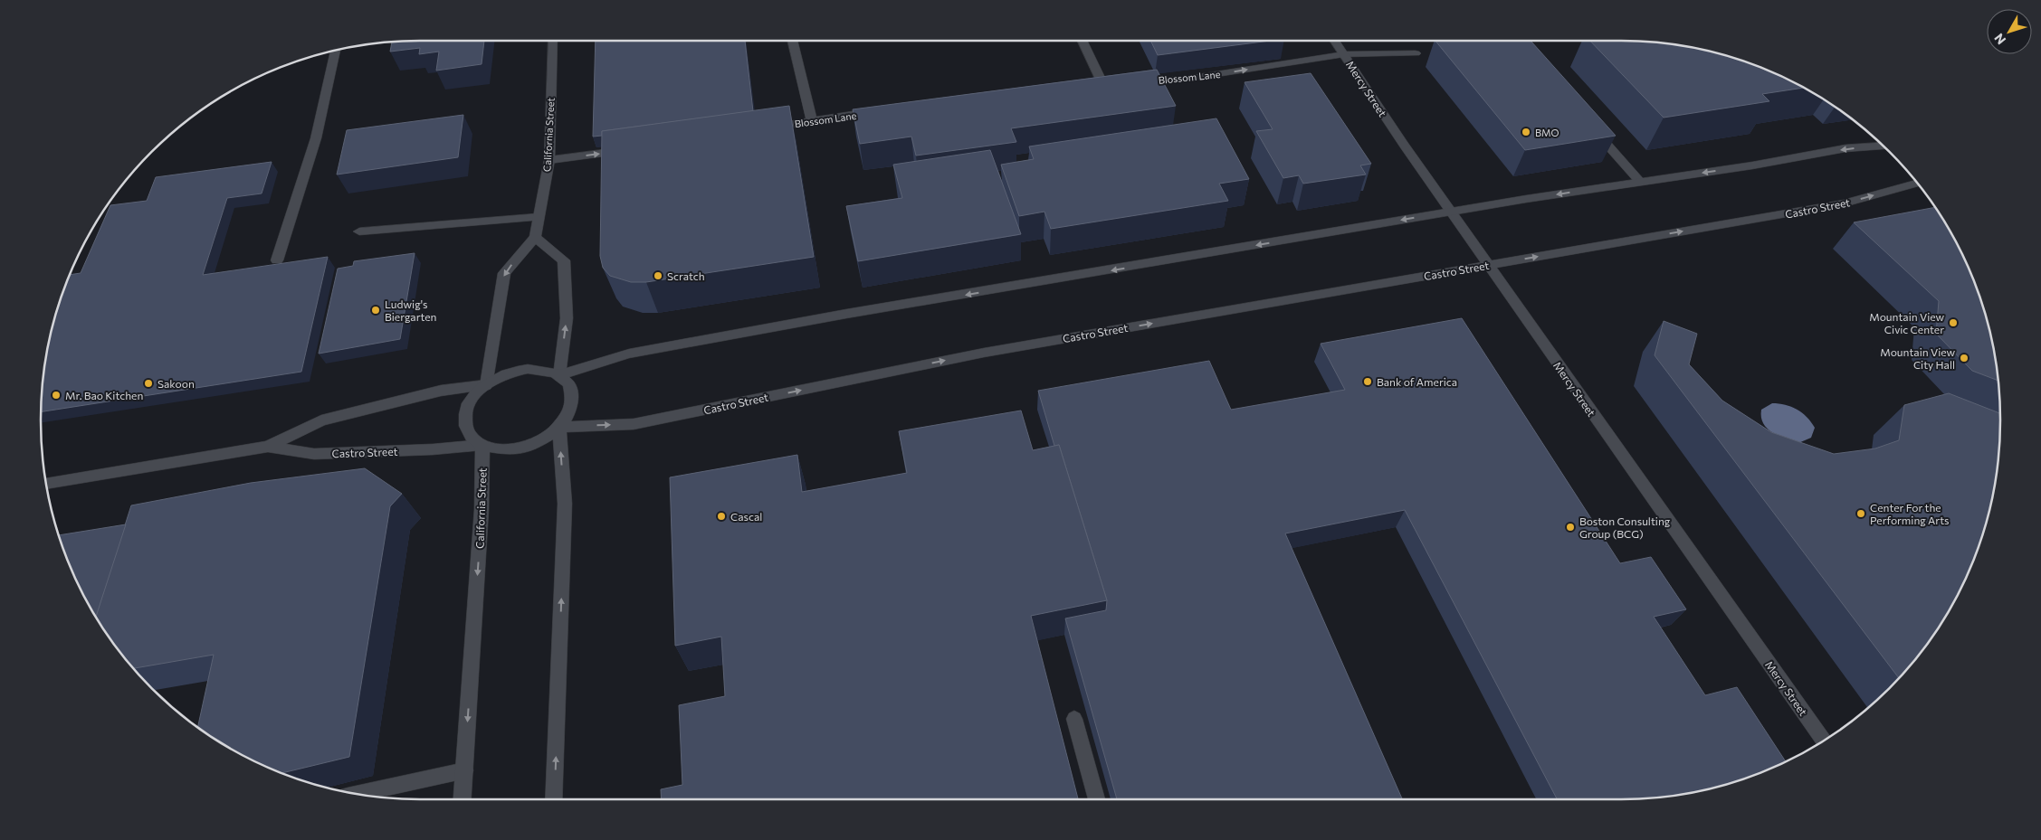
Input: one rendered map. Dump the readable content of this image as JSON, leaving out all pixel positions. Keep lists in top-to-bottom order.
{
  "streets": {
    "main road": [
      "Blossom Lane",
      "Mercy Street",
      "California Street",
      "Castro Street"
    ]
  },
  "crossings": [
    ["Blossom Lane", "Mercy Street"],
    ["Mercy Street", "Castro Street"],
    ["California Street", "Castro Street"]
  ],
  "one_way": ["Blossom Lane"],
  "places": [
    "BMO",
    "Scratch",
    "Ludwig's Biergarten",
    "Mountain View Civic Center",
    "Mountain View City Hall",
    "Bank of America",
    "Sakoon",
    "Mr. Bao Kitchen",
    "Center For the Performing Arts",
    "Cascal",
    "Boston Consulting Group (BCG)"
  ],
  "north": "bottom left"
}
